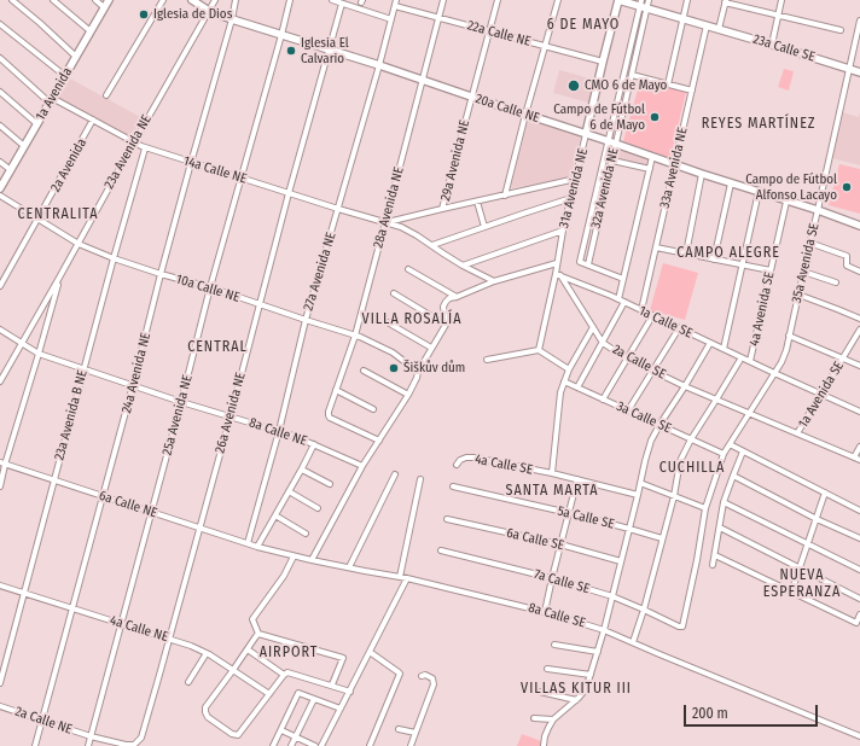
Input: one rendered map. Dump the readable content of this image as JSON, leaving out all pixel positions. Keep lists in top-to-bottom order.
{
  "streets": {
    "street": [
      "22a Calle NE",
      "23a Calle SE",
      "1a Avenida",
      "20a Calle NE",
      "23a Avenida NE",
      "29a Avenida NE",
      "2a Avenida",
      "33a Avenida NE",
      "14a Calle NE",
      "31a Avenida NE",
      "32a Avenida NE",
      "28a Avenida NE",
      "35a Avenida SE",
      "27a Avenida NE",
      "10a Calle NE",
      "4a Avenida SE",
      "1a Calle SE",
      "2a Calle SE",
      "24a Avenida NE",
      "1a Avenida SE",
      "26a Avenida NE",
      "23a Avenida B NE",
      "25a Avenida NE",
      "3a Calle SE",
      "8a Calle NE",
      "4a Calle SE",
      "6a Calle NE",
      "5a Calle SE",
      "6a Calle SE",
      "7a Calle SE",
      "8a Calle SE",
      "4a Calle NE",
      "2a Calle NE"
    ]
  },
  "crossings": [
    ["22a Calle NE", "29a Avenida NE"],
    ["22a Calle NE", "31a Avenida NE"],
    ["22a Calle NE", "28a Avenida NE"],
    ["22a Calle NE", "27a Avenida NE"],
    ["23a Calle SE", "33a Avenida NE"],
    ["23a Calle SE", "31a Avenida NE"],
    ["23a Calle SE", "32a Avenida NE"],
    ["23a Calle SE", "35a Avenida SE"],
    ["1a Avenida", "14a Calle NE"],
    ["20a Calle NE", "23a Avenida NE"],
    ["20a Calle NE", "29a Avenida NE"],
    ["20a Calle NE", "33a Avenida NE"],
    ["20a Calle NE", "31a Avenida NE"],
    ["20a Calle NE", "32a Avenida NE"],
    ["20a Calle NE", "28a Avenida NE"],
    ["20a Calle NE", "35a Avenida SE"],
    ["20a Calle NE", "27a Avenida NE"],
    ["20a Calle NE", "4a Avenida SE"],
    ["20a Calle NE", "24a Avenida NE"],
    ["20a Calle NE", "26a Avenida NE"],
    ["20a Calle NE", "25a Avenida NE"],
    ["23a Avenida NE", "14a Calle NE"],
    ["23a Avenida NE", "10a Calle NE"],
    ["23a Avenida NE", "8a Calle NE"],
    ["29a Avenida NE", "14a Calle NE"],
    ["29a Avenida NE", "28a Avenida NE"],
    ["2a Avenida", "14a Calle NE"],
    ["2a Avenida", "10a Calle NE"],
    ["33a Avenida NE", "1a Calle SE"],
    ["14a Calle NE", "28a Avenida NE"],
    ["14a Calle NE", "27a Avenida NE"],
    ["14a Calle NE", "24a Avenida NE"],
    ["14a Calle NE", "26a Avenida NE"],
    ["14a Calle NE", "23a Avenida B NE"],
    ["14a Calle NE", "25a Avenida NE"],
    ["31a Avenida NE", "1a Calle SE"],
    ["31a Avenida NE", "2a Calle SE"],
    ["28a Avenida NE", "10a Calle NE"],
    ["35a Avenida SE", "1a Calle SE"],
    ["35a Avenida SE", "2a Calle SE"],
    ["35a Avenida SE", "3a Calle SE"],
    ["35a Avenida SE", "7a Calle SE"],
    ["27a Avenida NE", "10a Calle NE"],
    ["27a Avenida NE", "8a Calle NE"],
    ["27a Avenida NE", "6a Calle NE"],
    ["10a Calle NE", "24a Avenida NE"],
    ["10a Calle NE", "26a Avenida NE"],
    ["10a Calle NE", "23a Avenida B NE"],
    ["10a Calle NE", "25a Avenida NE"],
    ["4a Avenida SE", "1a Calle SE"],
    ["1a Calle SE", "2a Calle SE"],
    ["1a Calle SE", "1a Avenida SE"],
    ["2a Calle SE", "1a Avenida SE"],
    ["24a Avenida NE", "8a Calle NE"],
    ["24a Avenida NE", "6a Calle NE"],
    ["24a Avenida NE", "4a Calle NE"],
    ["24a Avenida NE", "2a Calle NE"],
    ["26a Avenida NE", "8a Calle NE"],
    ["26a Avenida NE", "6a Calle NE"],
    ["26a Avenida NE", "4a Calle NE"],
    ["26a Avenida NE", "2a Calle NE"],
    ["23a Avenida B NE", "8a Calle NE"],
    ["23a Avenida B NE", "6a Calle NE"],
    ["23a Avenida B NE", "4a Calle NE"],
    ["25a Avenida NE", "8a Calle NE"],
    ["25a Avenida NE", "6a Calle NE"],
    ["25a Avenida NE", "4a Calle NE"],
    ["25a Avenida NE", "2a Calle NE"],
    ["6a Calle NE", "8a Calle SE"]
  ],
  "districts": [
    "6 DE MAYO",
    "REYES MARTÍNEZ",
    "CENTRALITA",
    "CAMPO ALEGRE",
    "VILLA ROSALÍA",
    "CENTRAL",
    "CUCHILLA",
    "SANTA MARTA",
    "NUEVA ESPERANZA",
    "AIRPORT",
    "VILLAS KITUR III"
  ],
  "places": [
    "Iglesia de Dios",
    "Iglesia El Calvario",
    "CMO 6 de Mayo",
    "Campo de Fútbol 6 de Mayo",
    "Campo de Fútbol Alfonso Lacayo",
    "Šiškův dům"
  ],
  "scale_bar": "200 m"
}
